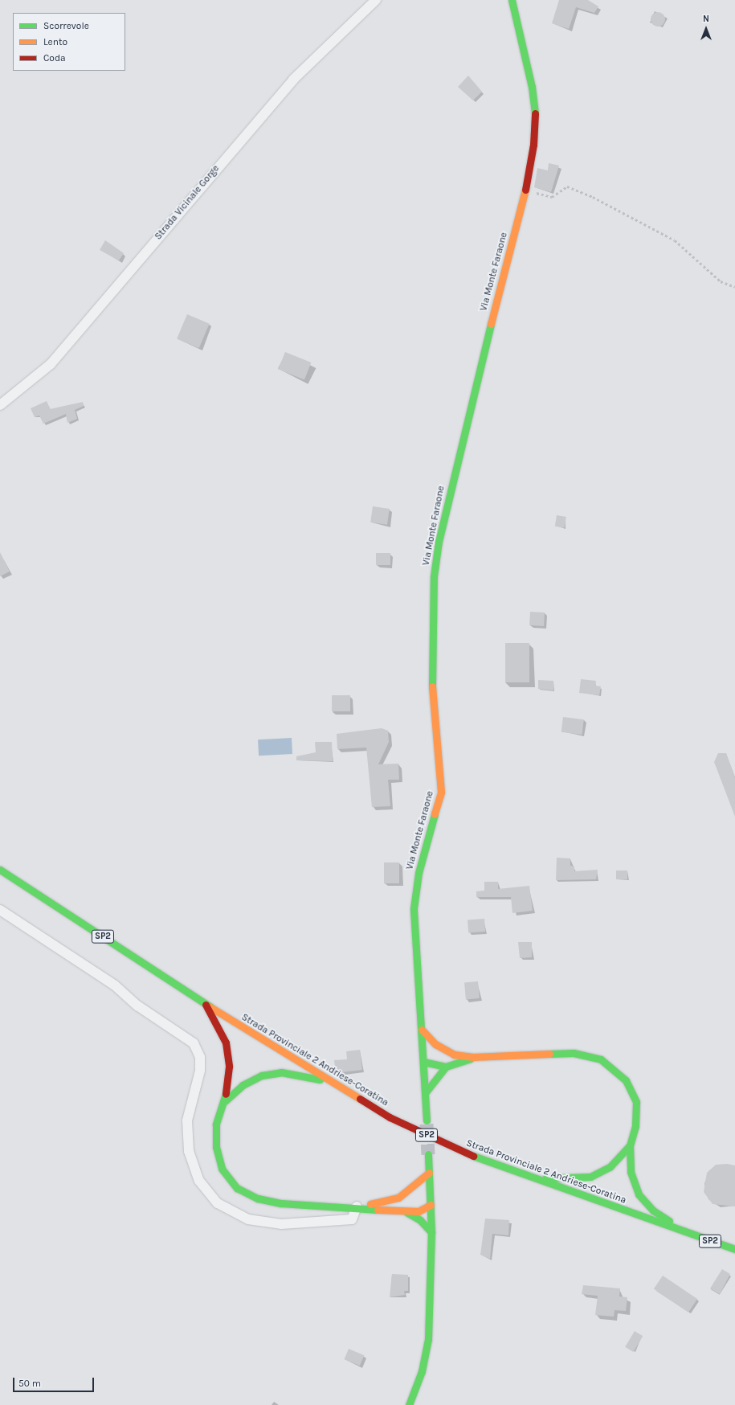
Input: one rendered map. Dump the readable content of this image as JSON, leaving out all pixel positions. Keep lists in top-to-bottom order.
{
  "streets": {
    "main road": ["Via Monte Faraone", "SP2", "Strada Provinciale 2 Andriese-Coratina"],
    "street": ["Strada Vicinale Gorge"]
  },
  "legend": ["Scorrevole", "Lento", "Coda"],
  "scale_bar": "50 m",
  "north": "top"
}
